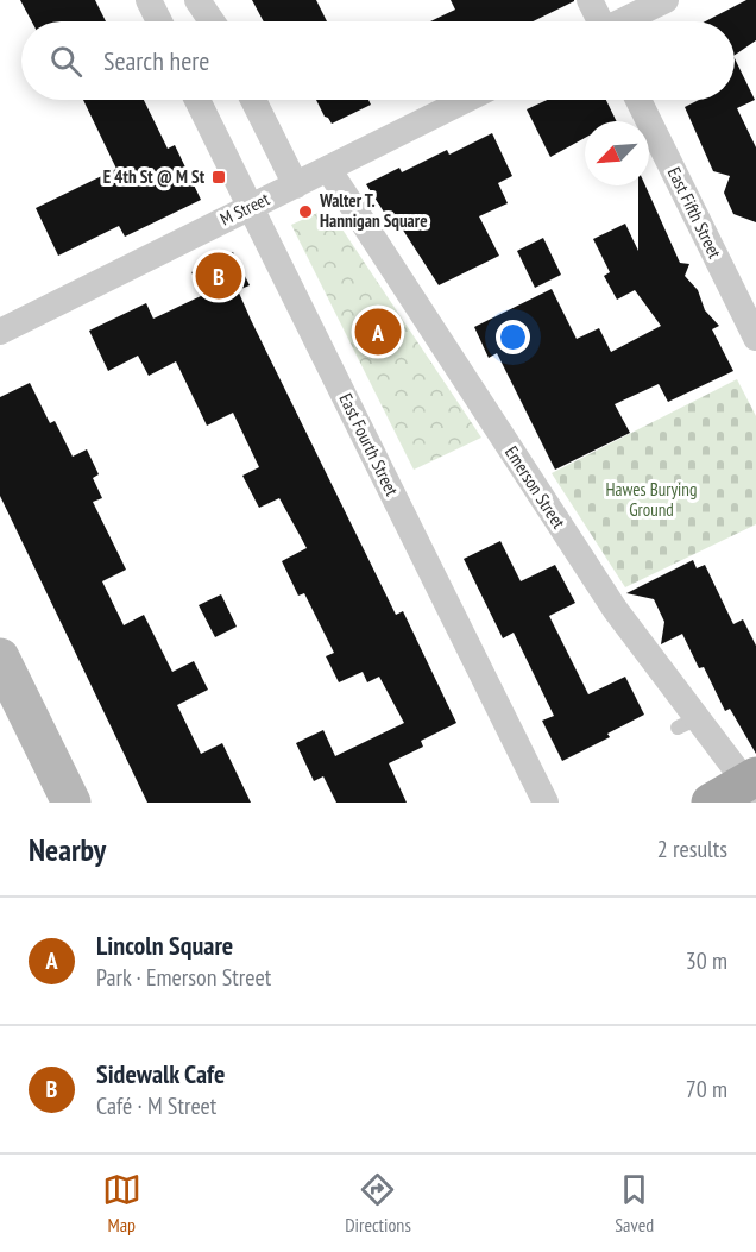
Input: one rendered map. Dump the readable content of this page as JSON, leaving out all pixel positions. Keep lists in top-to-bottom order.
{
  "streets": {
    "street": [
      "M Street",
      "East Fifth Street",
      "East Fourth Street",
      "Emerson Street"
    ]
  },
  "crossings": [
    ["M Street", "East Fourth Street"],
    ["M Street", "Emerson Street"]
  ],
  "parks": ["Hawes Burying Ground"],
  "places": {
    "transit": ["E 4th St @ M St"],
    "other": ["Walter T. Hannigan Square"]
  },
  "north": "bottom left",
  "page": {
    "search": "Search here",
    "pins": ["B", "A"],
    "heading": ["Nearby", "2 results"],
    "list": [
      {
        "mark": "A",
        "name": "Lincoln Square",
        "note": "Park · Emerson Street",
        "value": "30 m"
      },
      {
        "mark": "B",
        "name": "Sidewalk Cafe",
        "note": "Café · M Street",
        "value": "70 m"
      }
    ],
    "nav": ["Map", "Directions", "Saved"]
  }
}
